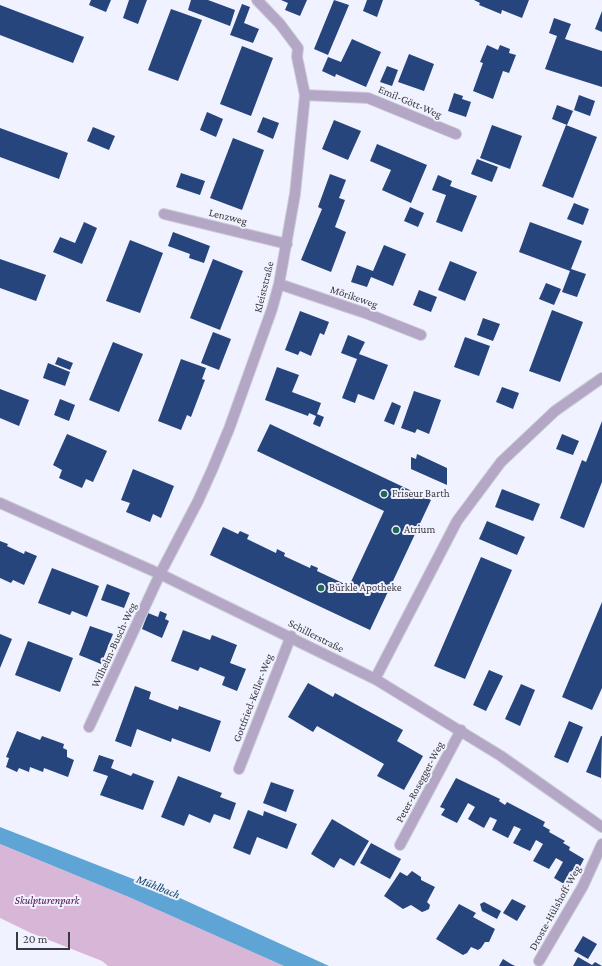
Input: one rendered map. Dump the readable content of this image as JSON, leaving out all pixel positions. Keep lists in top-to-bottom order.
{
  "streets": {
    "street": [
      "Emil-Gött-Weg",
      "Lenzweg",
      "Kleiststraße",
      "Mörikeweg",
      "Schillerstraße",
      "Wilhelm-Busch-Weg",
      "Gottfried-Keller-Weg",
      "Peter-Rosegger-Weg",
      "Droste-Hülshoff-Weg"
    ]
  },
  "crossings": [
    ["Emil-Gött-Weg", "Kleiststraße"],
    ["Lenzweg", "Kleiststraße"],
    ["Kleiststraße", "Mörikeweg"],
    ["Kleiststraße", "Schillerstraße"],
    ["Kleiststraße", "Wilhelm-Busch-Weg"],
    ["Schillerstraße", "Wilhelm-Busch-Weg"],
    ["Schillerstraße", "Gottfried-Keller-Weg"],
    ["Schillerstraße", "Peter-Rosegger-Weg"]
  ],
  "water": ["Mühlbach"],
  "parks": ["Skulpturenpark"],
  "places": ["Friseur Barth", "Atrium", "Bürkle Apotheke"],
  "scale_bar": "20 m"
}
